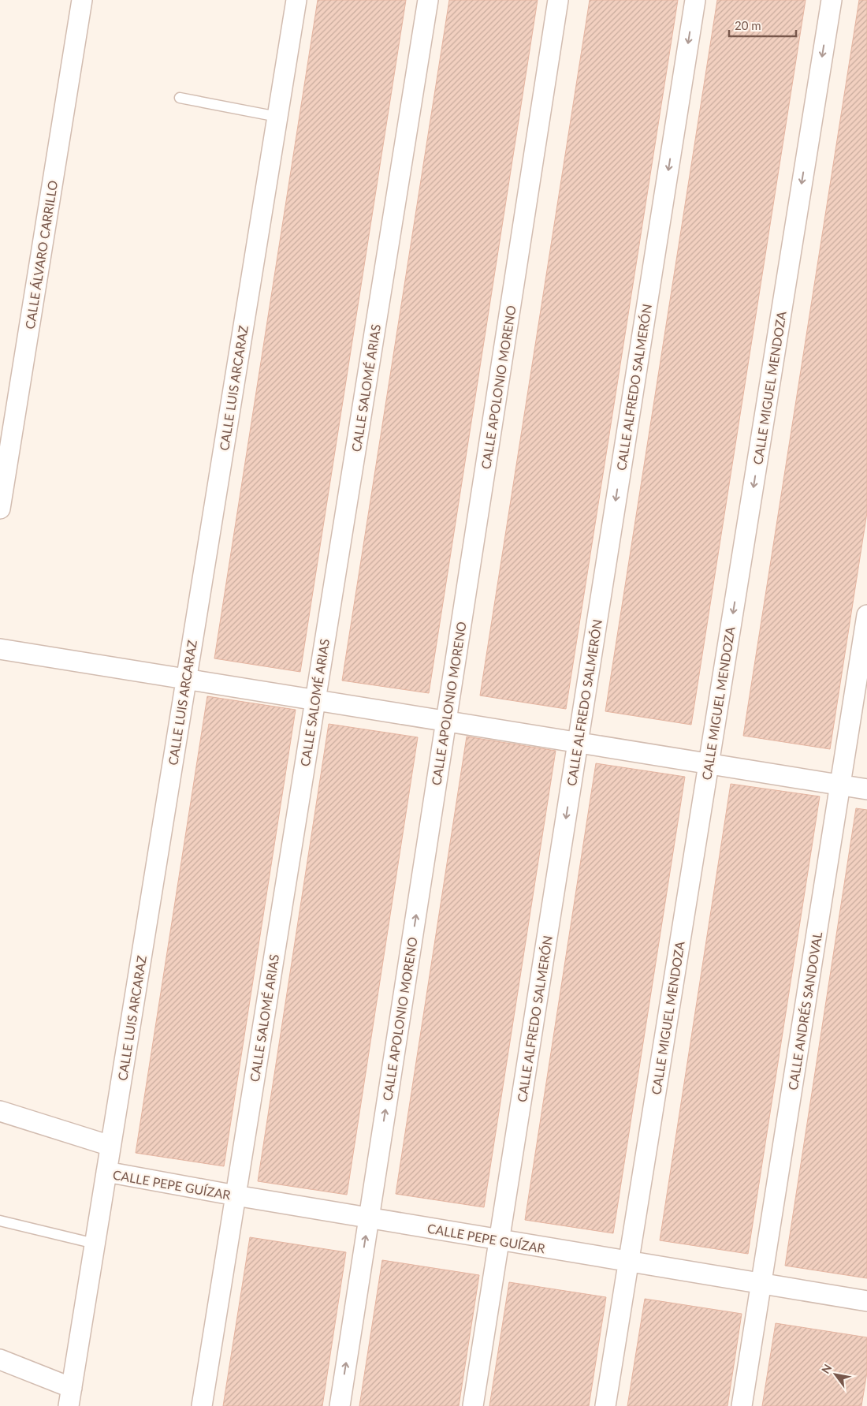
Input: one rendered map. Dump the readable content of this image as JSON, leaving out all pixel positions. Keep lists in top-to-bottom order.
{
  "streets": {
    "street": [
      "CALLE ÁLVARO CARRILLO",
      "CALLE APOLONIO MORENO",
      "CALLE ALFREDO SALMERÓN",
      "CALLE LUIS ARCARAZ",
      "CALLE SALOMÉ ARIAS",
      "CALLE MIGUEL MENDOZA",
      "CALLE ANDRÉS SANDOVAL",
      "CALLE PEPE GUÍZAR"
    ]
  },
  "crossings": [
    ["CALLE APOLONIO MORENO", "CALLE PEPE GUÍZAR"],
    ["CALLE ALFREDO SALMERÓN", "CALLE PEPE GUÍZAR"],
    ["CALLE LUIS ARCARAZ", "CALLE PEPE GUÍZAR"],
    ["CALLE SALOMÉ ARIAS", "CALLE PEPE GUÍZAR"],
    ["CALLE MIGUEL MENDOZA", "CALLE PEPE GUÍZAR"],
    ["CALLE ANDRÉS SANDOVAL", "CALLE PEPE GUÍZAR"]
  ],
  "one_way": ["CALLE APOLONIO MORENO", "CALLE ALFREDO SALMERÓN", "CALLE MIGUEL MENDOZA"],
  "scale_bar": "20 m",
  "north": "top left"
}
